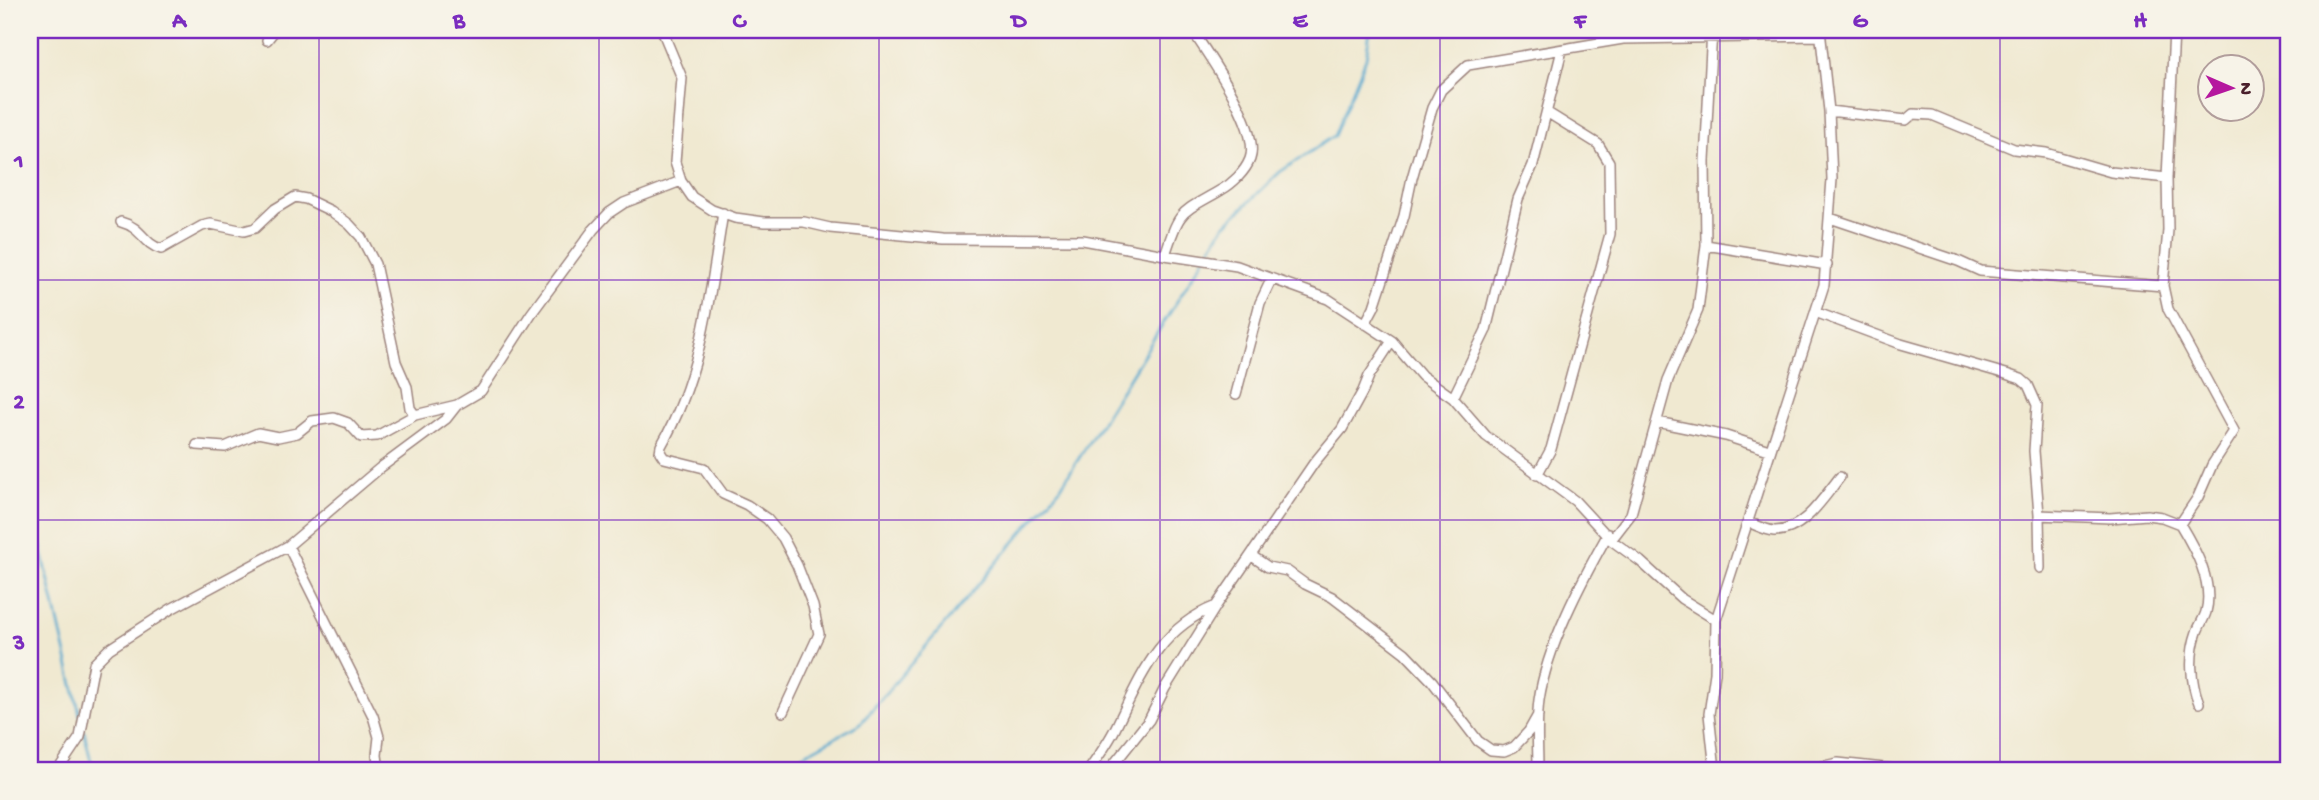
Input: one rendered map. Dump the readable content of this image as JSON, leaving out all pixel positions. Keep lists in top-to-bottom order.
{
  "north": "right",
  "grid": {
    "columns": [
      "A",
      "B",
      "C",
      "D",
      "E",
      "F",
      "G",
      "H"
    ],
    "rows": ["1", "2", "3"]
  }
}
